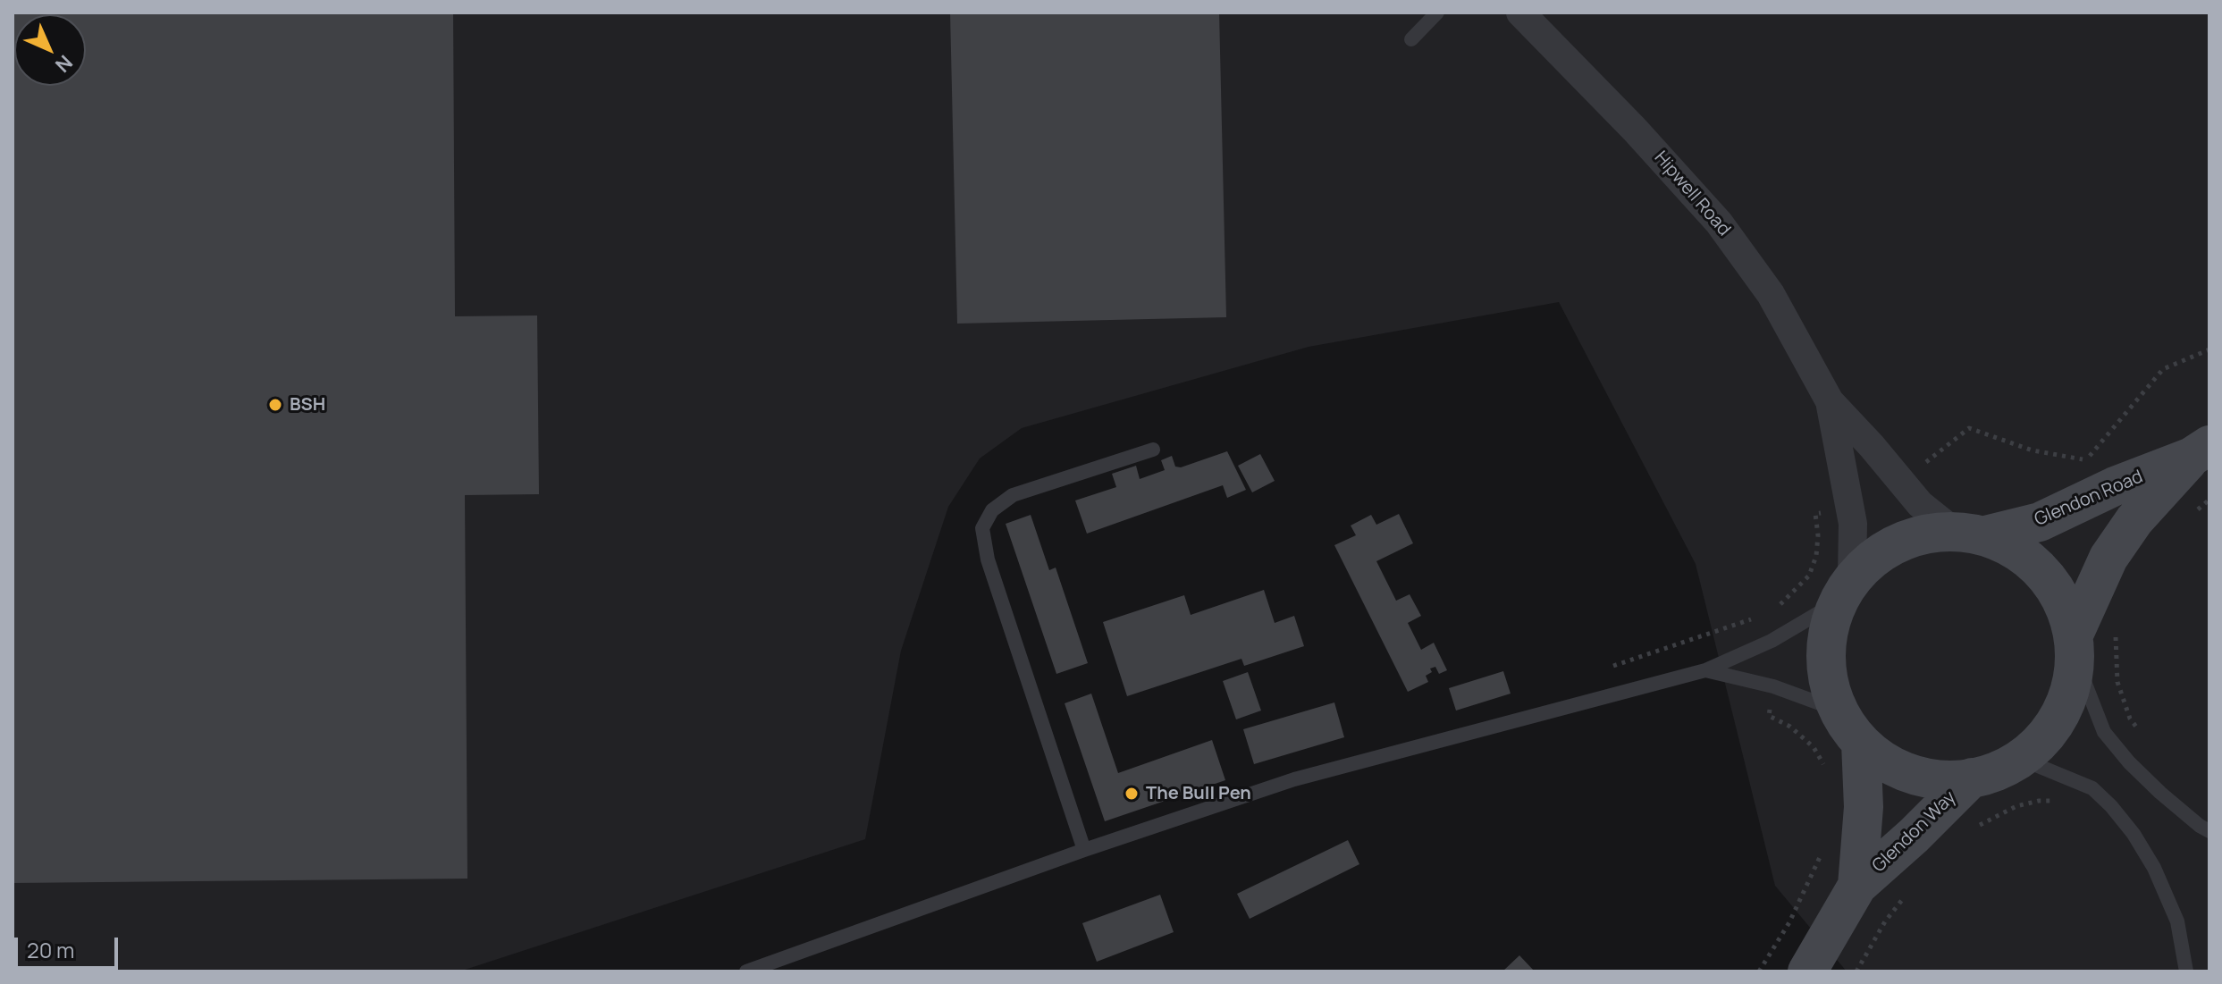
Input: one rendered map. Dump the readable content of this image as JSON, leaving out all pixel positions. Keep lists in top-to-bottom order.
{
  "streets": {
    "street": ["Hipwell Road", "Glendon Road", "Glendon Way"]
  },
  "crossings": [
    ["Hipwell Road", "Glendon Road"],
    ["Hipwell Road", "Glendon Way"],
    ["Glendon Road", "Glendon Way"]
  ],
  "places": ["BSH", "The Bull Pen"],
  "scale_bar": "20 m",
  "north": "bottom right"
}
